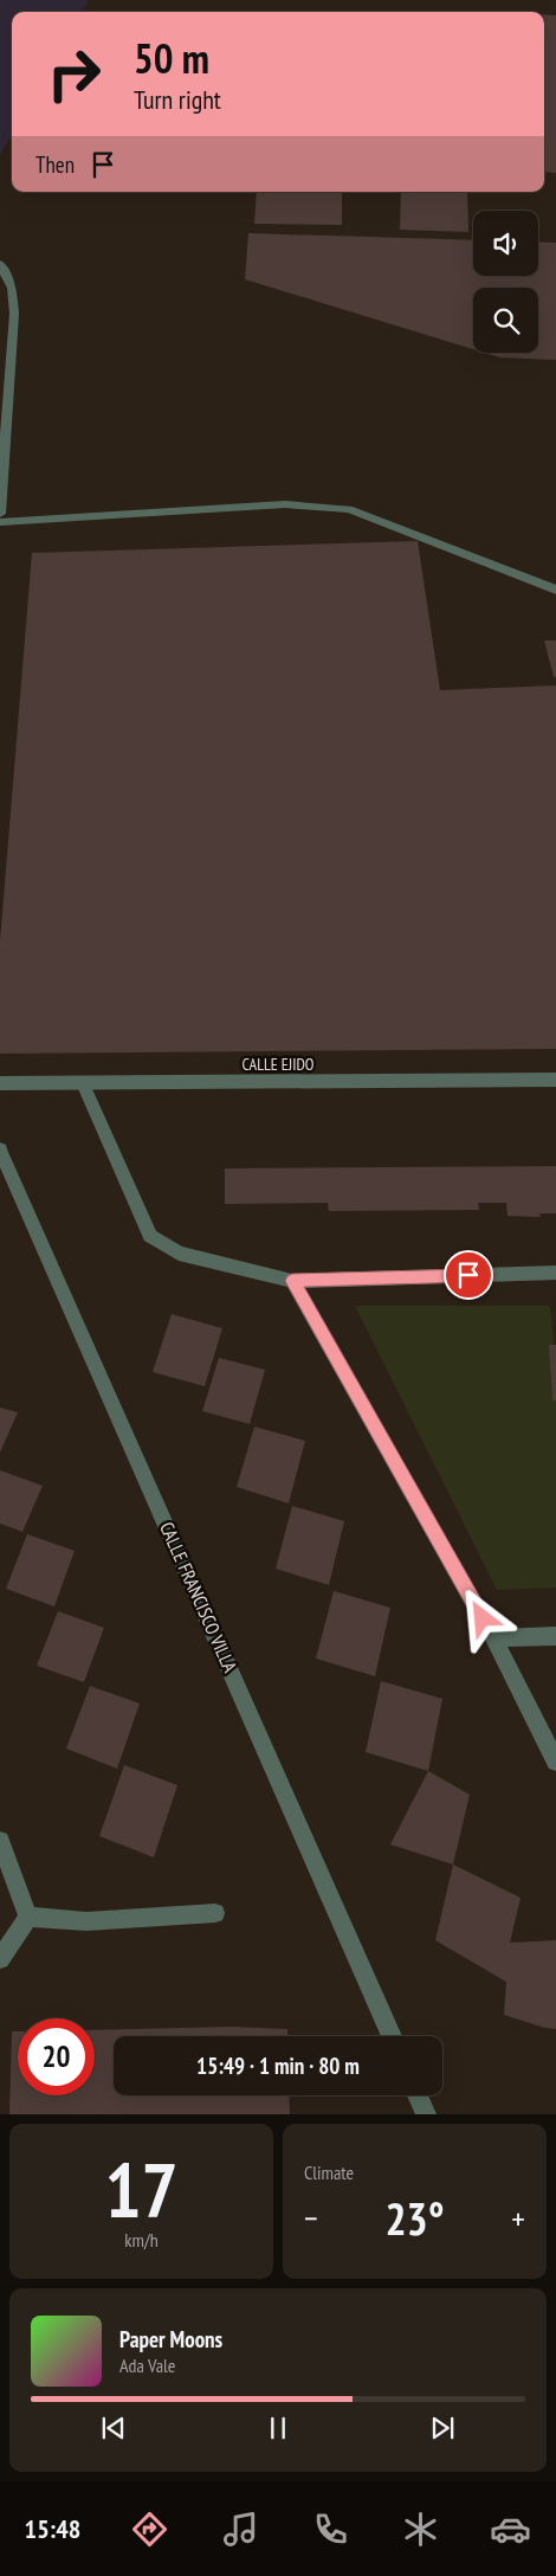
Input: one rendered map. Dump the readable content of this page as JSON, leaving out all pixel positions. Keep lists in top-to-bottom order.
{
  "streets": {
    "street": ["CALLE EJIDO", "CALLE FRANCISCO VILLA"]
  },
  "page": {
    "turn": ["50 m", "Turn right"],
    "then": "Then",
    "limit": "20",
    "trip": "15:49 · 1 min · 80 m",
    "tile": [
      ["17", "km/h"],
      "Climate"
    ],
    "heat": ["−", "23°", "+"],
    "song": ["Paper Moons", "Ada Vale"],
    "tabs": "15:48"
  }
}
